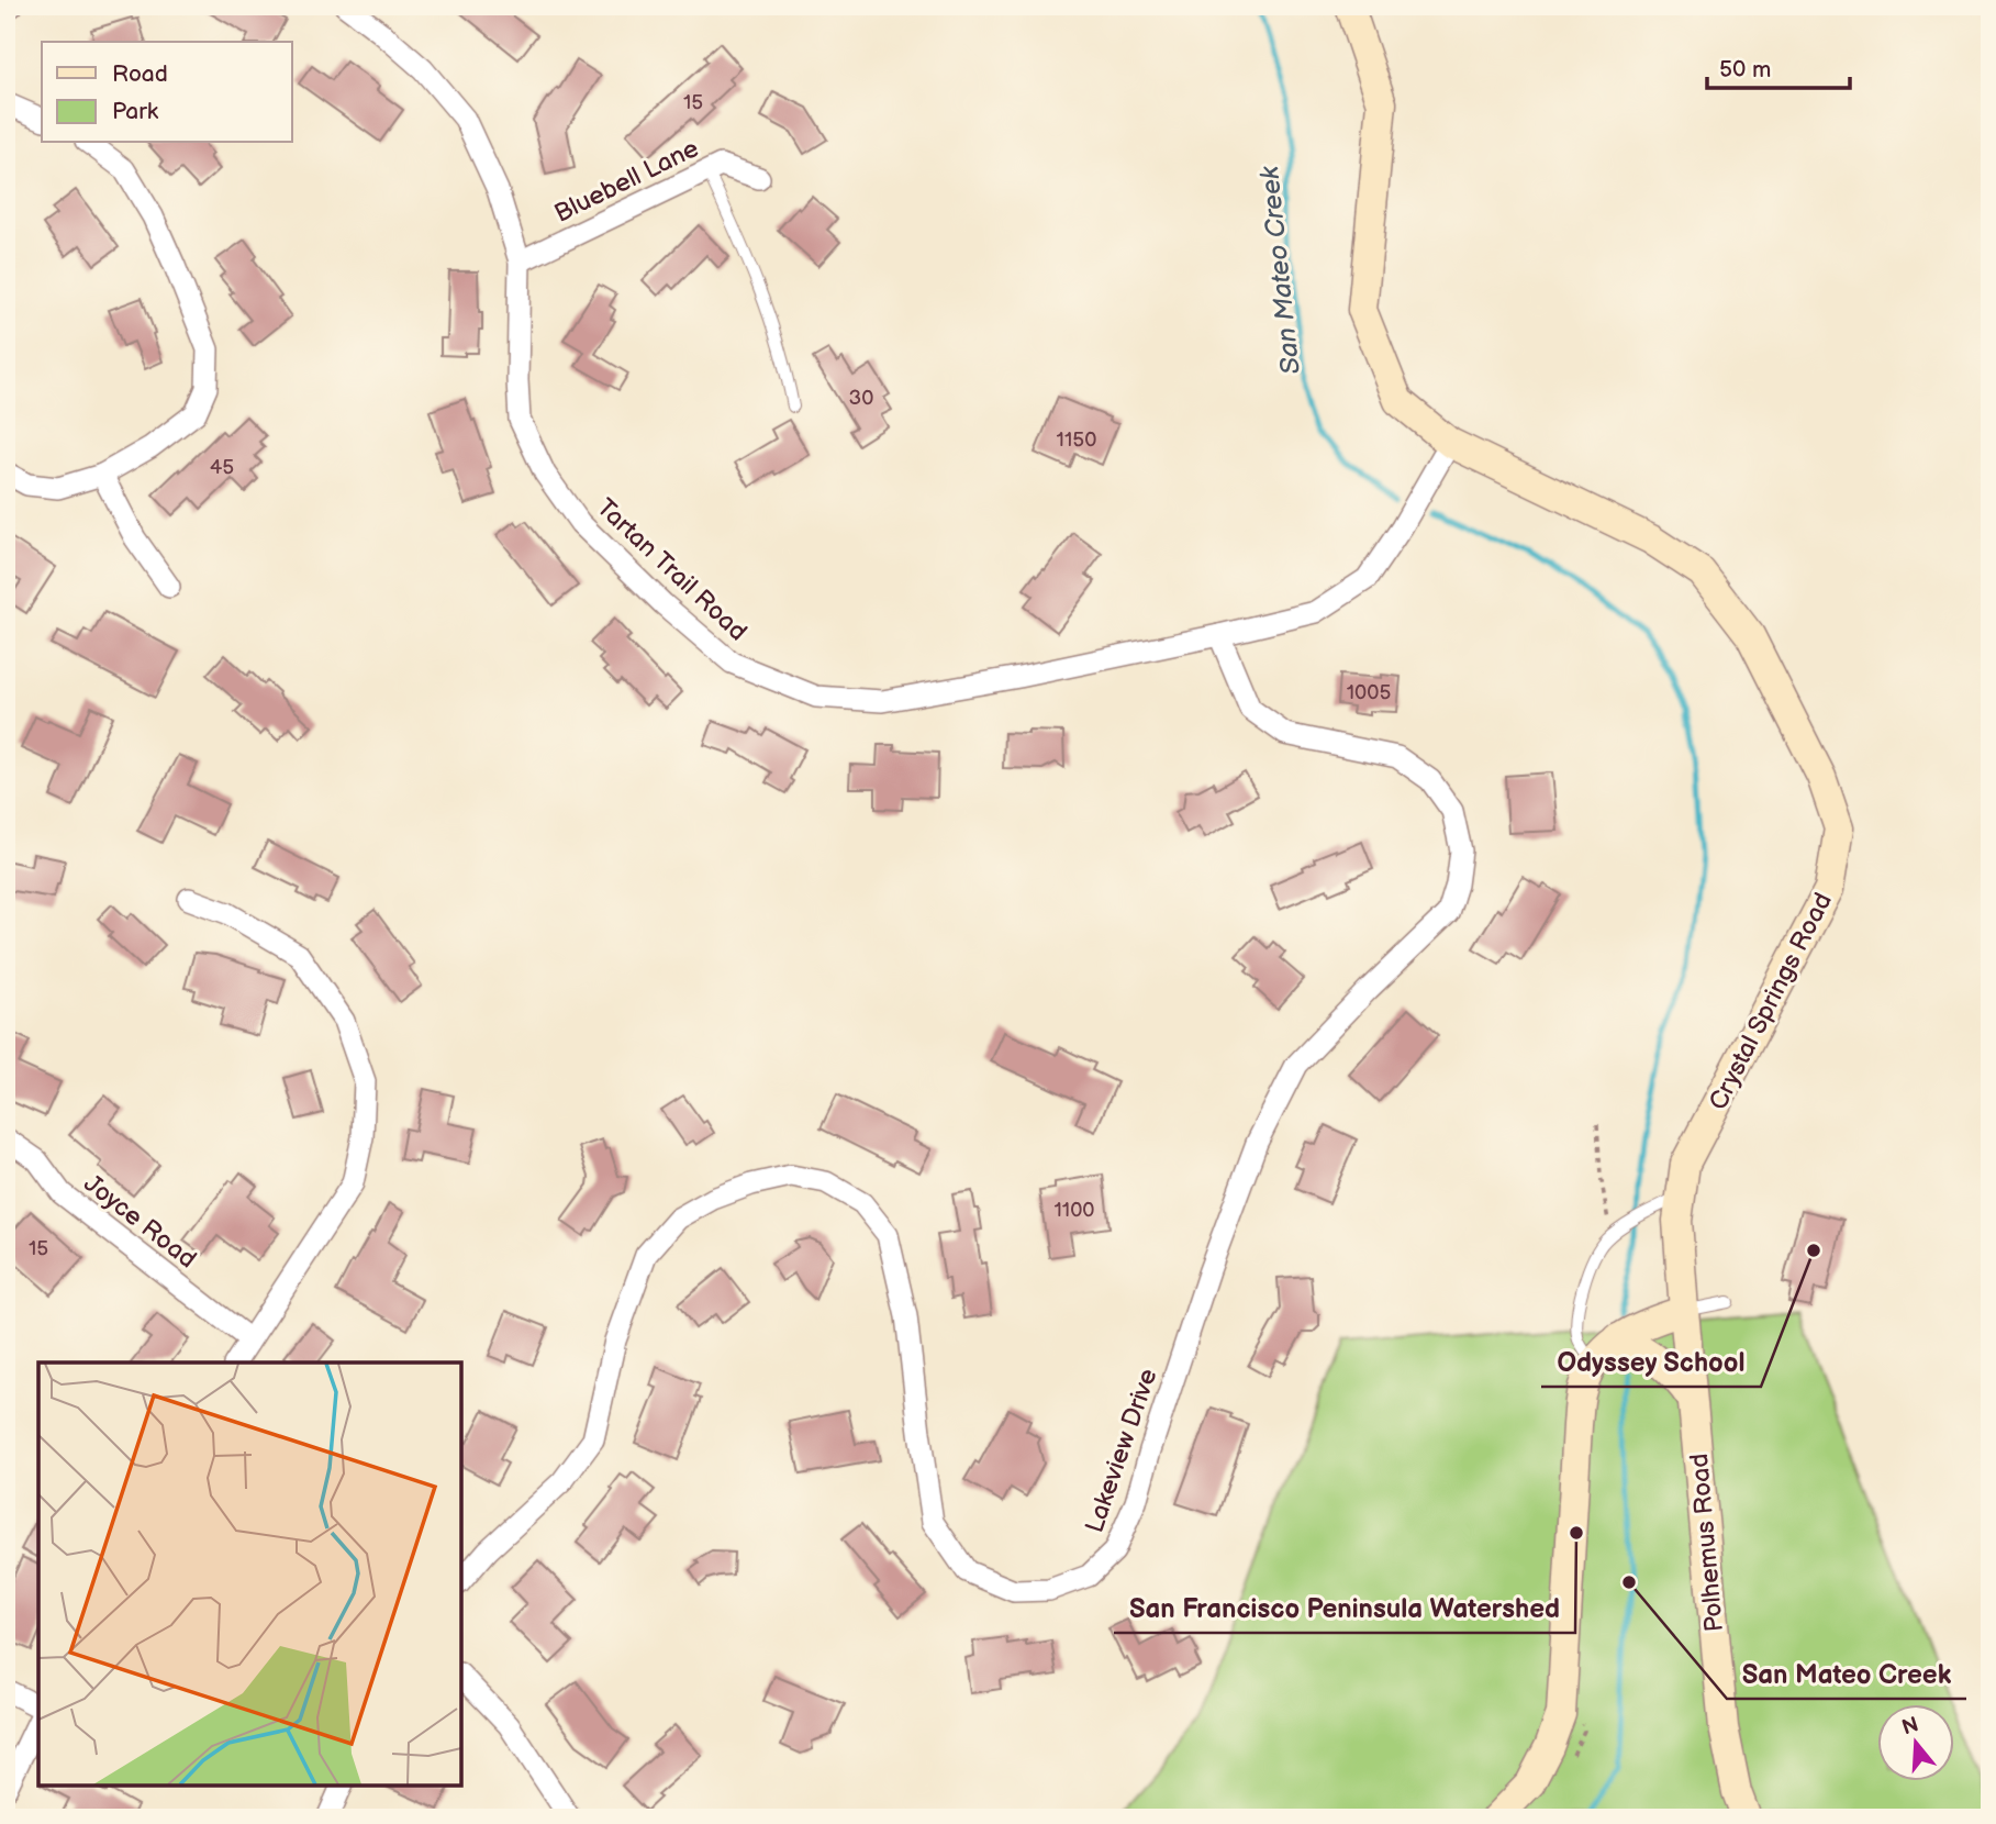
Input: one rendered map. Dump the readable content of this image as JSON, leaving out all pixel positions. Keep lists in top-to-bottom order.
{
  "streets": {
    "main road": ["Crystal Springs Road", "Polhemus Road"],
    "street": [
      "Bluebell Lane",
      "Tartan Trail Road",
      "Joyce Road",
      "Lakeview Drive"
    ]
  },
  "crossings": [
    ["Bluebell Lane", "Tartan Trail Road"],
    ["Tartan Trail Road", "Crystal Springs Road"],
    ["Tartan Trail Road", "Lakeview Drive"],
    ["Crystal Springs Road", "Polhemus Road"]
  ],
  "water": ["San Mateo Creek"],
  "places": ["Odyssey School", "San Francisco Peninsula Watershed", "San Mateo Creek"],
  "house_numbers": [
    "15",
    "30",
    "1150",
    "45",
    "1005",
    "1100",
    "15"
  ],
  "legend": ["Road", "Park"],
  "scale_bar": "50 m",
  "north": "top"
}
